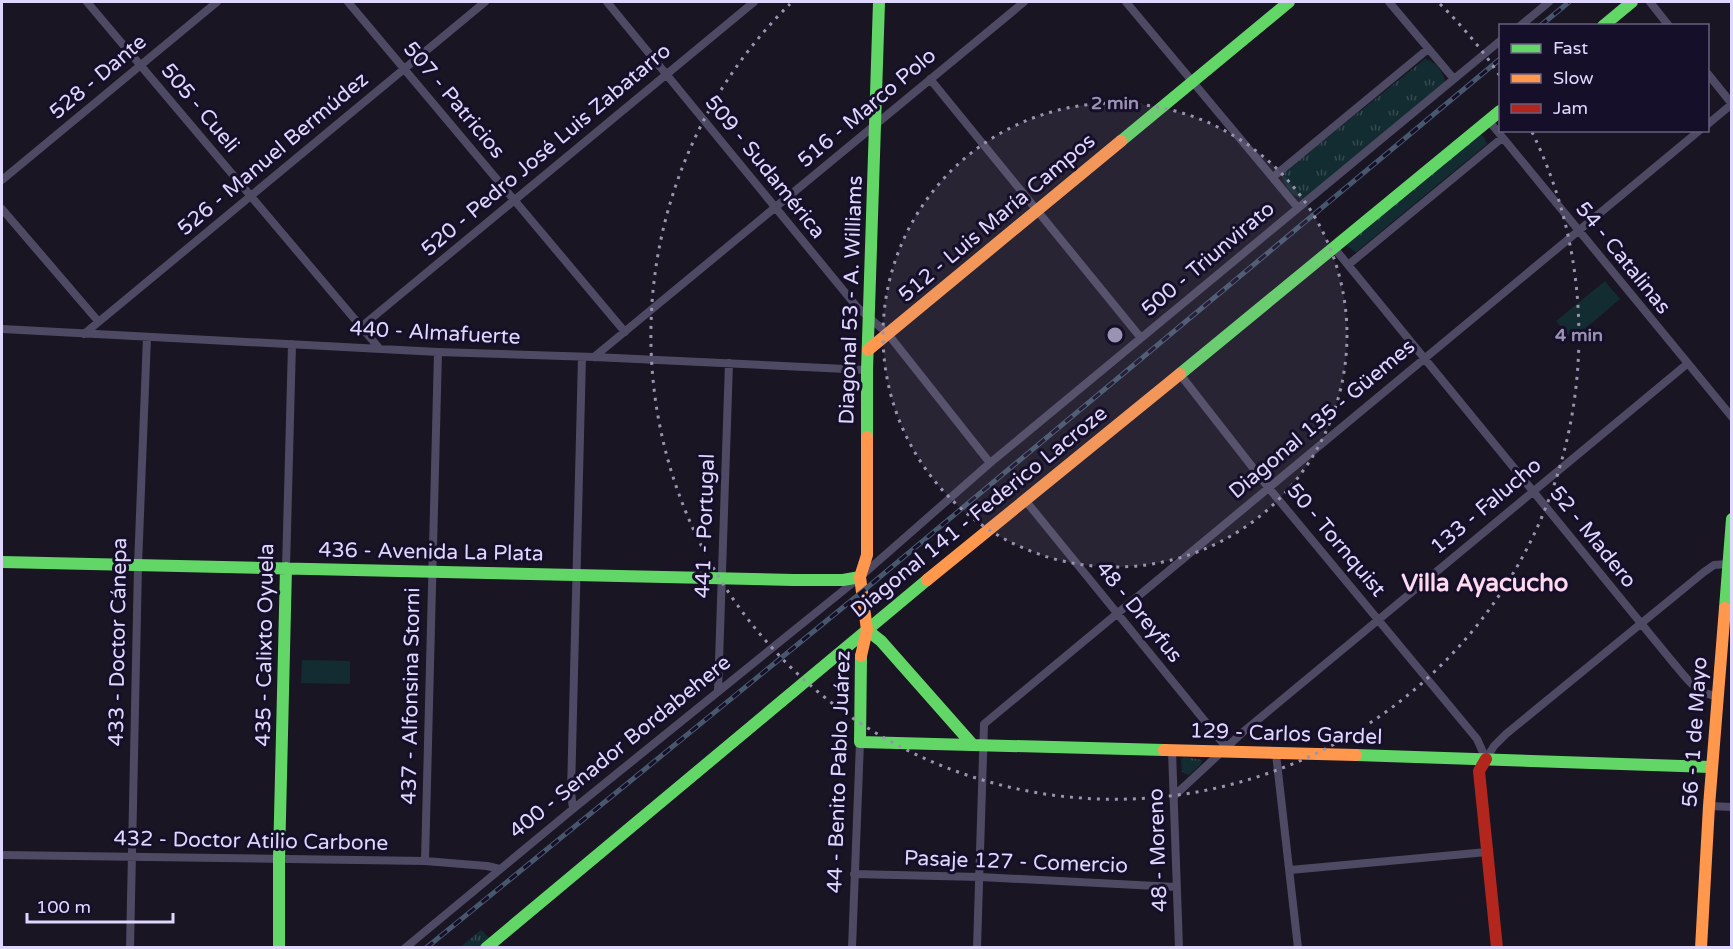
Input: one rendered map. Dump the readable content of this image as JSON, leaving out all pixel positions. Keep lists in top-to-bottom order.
{
  "streets": {
    "street": [
      "528 - Dante",
      "507 - Patricios",
      "505 - Cueli",
      "516 - Marco Polo",
      "520 - Pedro José Luis Zabatarro",
      "526 - Manuel Bermúdez",
      "509 - Sudamérica",
      "512 - Luis María Campos",
      "54 - Catalinas",
      "500 - Triunvirato",
      "Diagonal 53 - A. Williams",
      "440 - Almafuerte",
      "Diagonal 135 - Güemes",
      "133 - Falucho",
      "Diagonal 141 - Federico Lacroze",
      "441 - Portugal",
      "52 - Madero",
      "50 - Tornquist",
      "436 - Avenida La Plata",
      "48 - Dreyfus",
      "433 - Doctor Cánepa",
      "435 - Calixto Oyuela",
      "437 - Alfonsina Storni",
      "56 - 1 de Mayo",
      "129 - Carlos Gardel",
      "400 - Senador Bordabehere",
      "44 - Benito Pablo Juárez",
      "432 - Doctor Atilio Carbone",
      "48 - Moreno",
      "Pasaje 127 - Comercio"
    ]
  },
  "crossings": [
    ["528 - Dante", "505 - Cueli"],
    ["507 - Patricios", "516 - Marco Polo"],
    ["507 - Patricios", "520 - Pedro José Luis Zabatarro"],
    ["507 - Patricios", "526 - Manuel Bermúdez"],
    ["505 - Cueli", "520 - Pedro José Luis Zabatarro"],
    ["505 - Cueli", "526 - Manuel Bermúdez"],
    ["505 - Cueli", "440 - Almafuerte"],
    ["516 - Marco Polo", "509 - Sudamérica"],
    ["516 - Marco Polo", "Diagonal 53 - A. Williams"],
    ["516 - Marco Polo", "440 - Almafuerte"],
    ["520 - Pedro José Luis Zabatarro", "509 - Sudamérica"],
    ["526 - Manuel Bermúdez", "440 - Almafuerte"],
    ["509 - Sudamérica", "512 - Luis María Campos"],
    ["509 - Sudamérica", "500 - Triunvirato"],
    ["509 - Sudamérica", "Diagonal 53 - A. Williams"],
    ["512 - Luis María Campos", "Diagonal 53 - A. Williams"],
    ["54 - Catalinas", "Diagonal 135 - Güemes"],
    ["54 - Catalinas", "133 - Falucho"],
    ["54 - Catalinas", "Diagonal 141 - Federico Lacroze"],
    ["500 - Triunvirato", "Diagonal 53 - A. Williams"],
    ["500 - Triunvirato", "436 - Avenida La Plata"],
    ["500 - Triunvirato", "400 - Senador Bordabehere"],
    ["Diagonal 53 - A. Williams", "440 - Almafuerte"],
    ["Diagonal 53 - A. Williams", "436 - Avenida La Plata"],
    ["Diagonal 53 - A. Williams", "400 - Senador Bordabehere"],
    ["Diagonal 53 - A. Williams", "44 - Benito Pablo Juárez"],
    ["440 - Almafuerte", "441 - Portugal"],
    ["440 - Almafuerte", "433 - Doctor Cánepa"],
    ["440 - Almafuerte", "435 - Calixto Oyuela"],
    ["440 - Almafuerte", "437 - Alfonsina Storni"],
    ["Diagonal 135 - Güemes", "52 - Madero"],
    ["Diagonal 135 - Güemes", "50 - Tornquist"],
    ["Diagonal 135 - Güemes", "48 - Dreyfus"],
    ["Diagonal 135 - Güemes", "129 - Carlos Gardel"],
    ["Diagonal 135 - Güemes", "Pasaje 127 - Comercio"],
    ["133 - Falucho", "52 - Madero"],
    ["133 - Falucho", "50 - Tornquist"],
    ["133 - Falucho", "48 - Dreyfus"],
    ["133 - Falucho", "129 - Carlos Gardel"],
    ["133 - Falucho", "48 - Moreno"],
    ["Diagonal 141 - Federico Lacroze", "52 - Madero"],
    ["Diagonal 141 - Federico Lacroze", "50 - Tornquist"],
    ["Diagonal 141 - Federico Lacroze", "48 - Dreyfus"],
    ["Diagonal 141 - Federico Lacroze", "44 - Benito Pablo Juárez"],
    ["441 - Portugal", "436 - Avenida La Plata"],
    ["441 - Portugal", "400 - Senador Bordabehere"],
    ["52 - Madero", "56 - 1 de Mayo"],
    ["50 - Tornquist", "129 - Carlos Gardel"],
    ["436 - Avenida La Plata", "433 - Doctor Cánepa"],
    ["436 - Avenida La Plata", "435 - Calixto Oyuela"],
    ["436 - Avenida La Plata", "437 - Alfonsina Storni"],
    ["436 - Avenida La Plata", "400 - Senador Bordabehere"],
    ["48 - Dreyfus", "129 - Carlos Gardel"],
    ["433 - Doctor Cánepa", "432 - Doctor Atilio Carbone"],
    ["435 - Calixto Oyuela", "432 - Doctor Atilio Carbone"],
    ["437 - Alfonsina Storni", "432 - Doctor Atilio Carbone"],
    ["56 - 1 de Mayo", "129 - Carlos Gardel"],
    ["129 - Carlos Gardel", "44 - Benito Pablo Juárez"],
    ["129 - Carlos Gardel", "48 - Moreno"],
    ["400 - Senador Bordabehere", "432 - Doctor Atilio Carbone"],
    ["44 - Benito Pablo Juárez", "Pasaje 127 - Comercio"],
    ["48 - Moreno", "Pasaje 127 - Comercio"]
  ],
  "districts": ["Villa Ayacucho"],
  "legend": ["Fast", "Slow", "Jam"],
  "scale_bar": "100 m",
  "rings": ["2 min", "4 min"]
}
